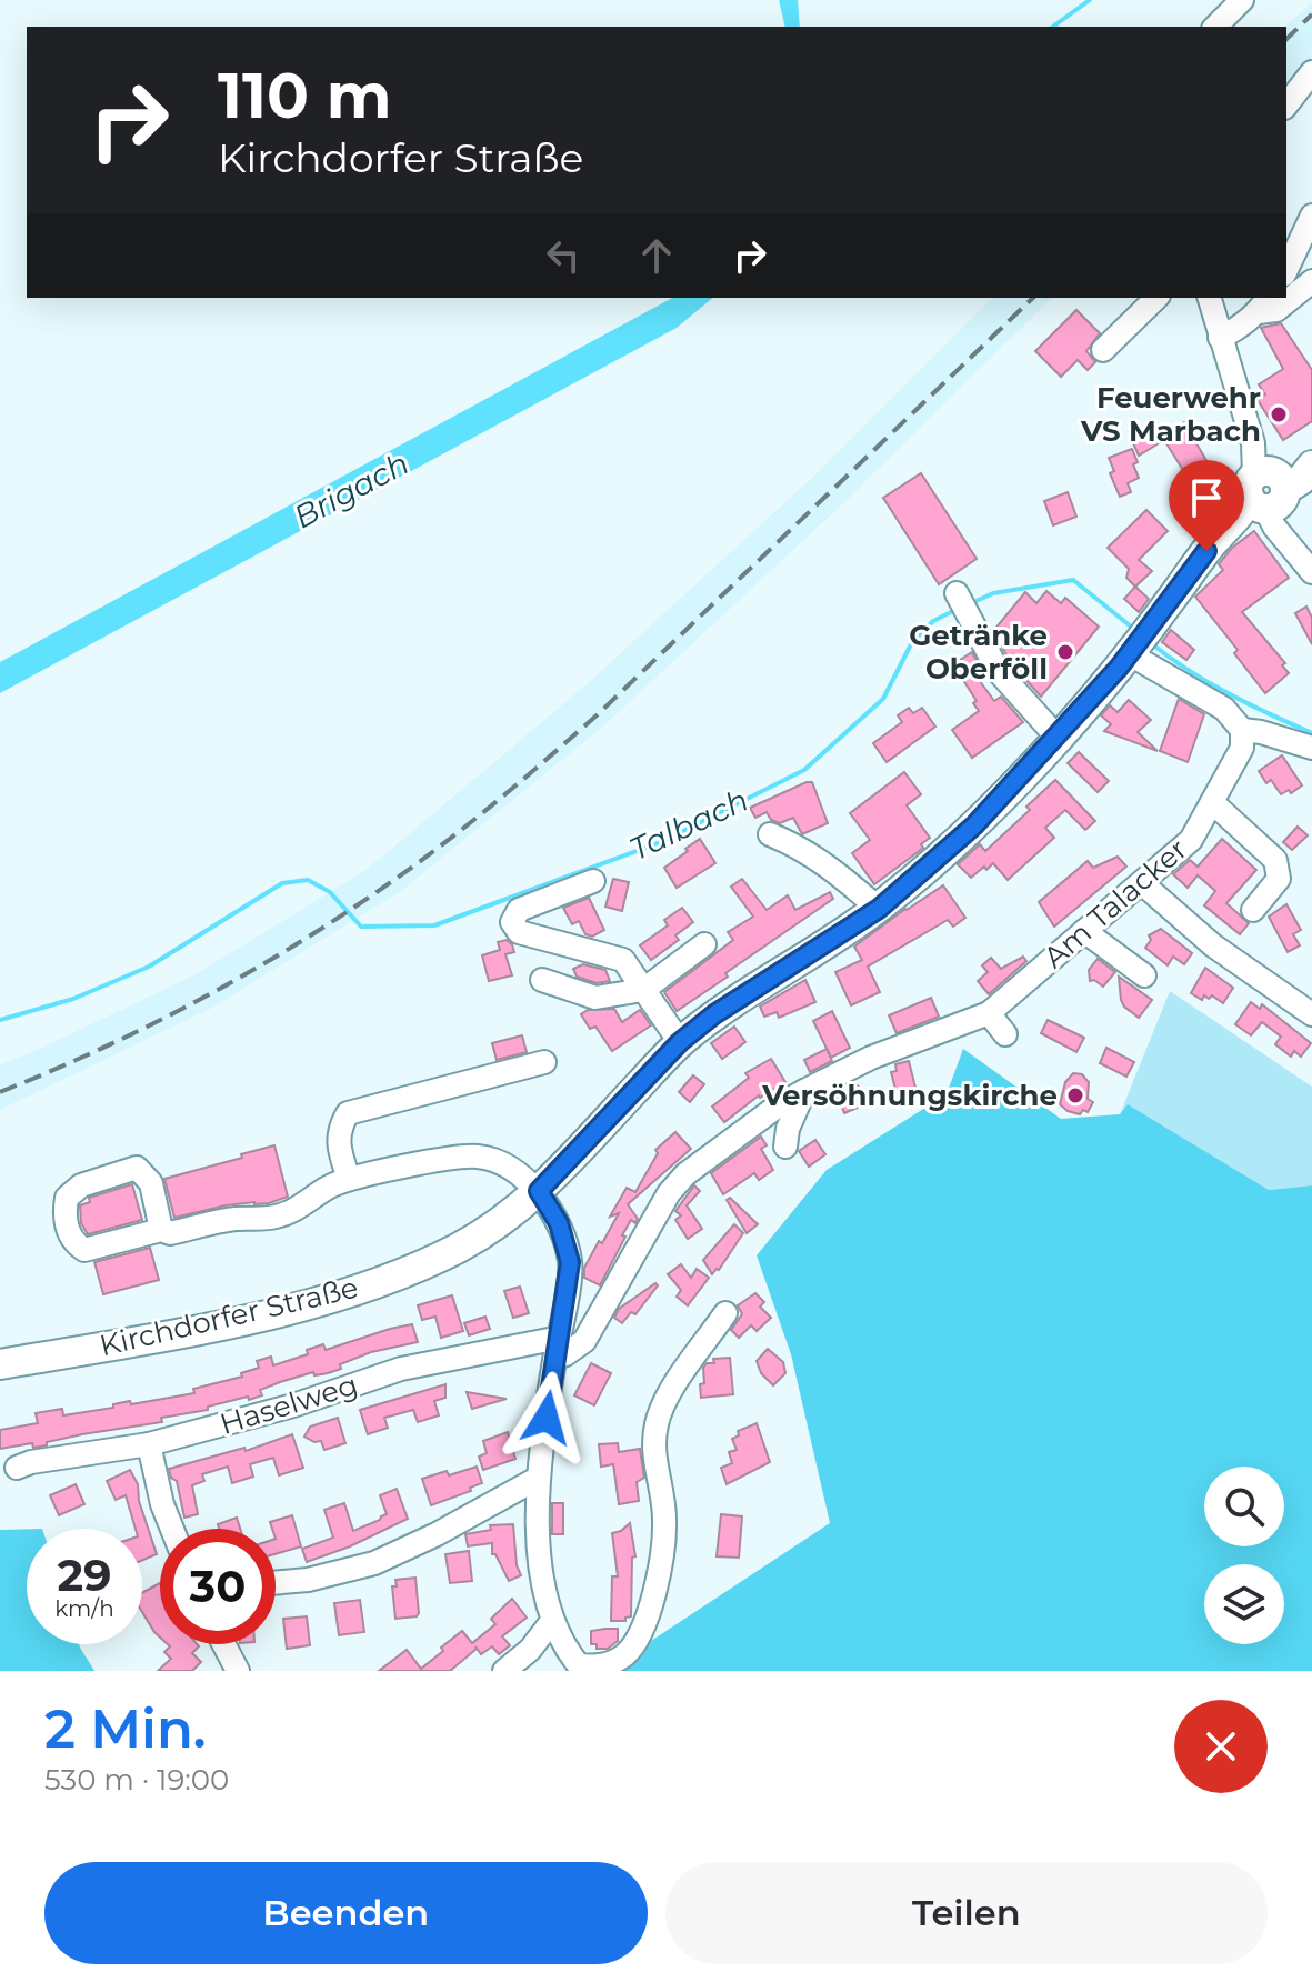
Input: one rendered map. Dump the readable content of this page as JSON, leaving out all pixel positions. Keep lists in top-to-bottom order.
{
  "streets": {
    "main road": ["Kirchdorfer Straße"],
    "street": ["Am Talacker", "Haselweg"]
  },
  "crossings": [
    ["Am Talacker", "Haselweg"]
  ],
  "water": ["Brigach", "Talbach"],
  "places": ["Feuerwehr VS Marbach", "Getränke Oberföll", "Versöhnungskirche"],
  "page": {
    "turn": ["110 m", "Kirchdorfer Straße"],
    "speed": "29 km/h",
    "limit": "30",
    "heading": ["2 Min.", "530 m · 19:00"],
    "buttons": ["Beenden", "Teilen"]
  }
}
